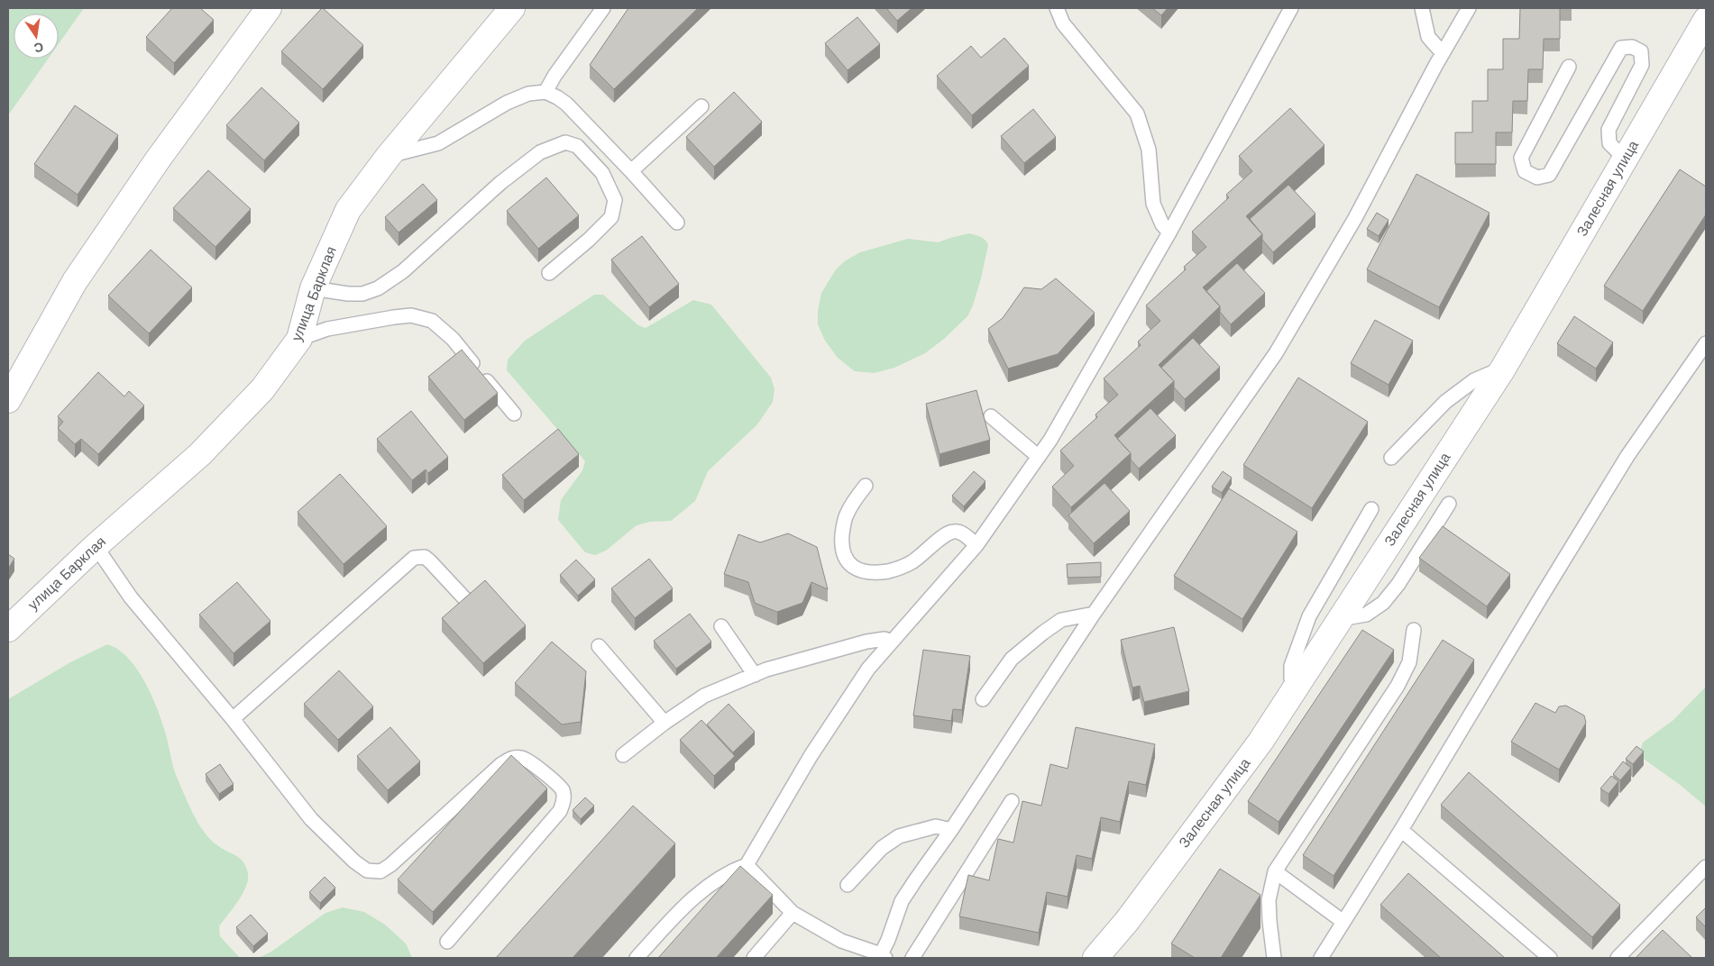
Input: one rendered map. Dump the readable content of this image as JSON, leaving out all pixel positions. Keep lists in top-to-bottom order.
{
  "streets": {
    "street": ["Залесная улица", "улица Барклая"]
  },
  "north": "bottom"
}
